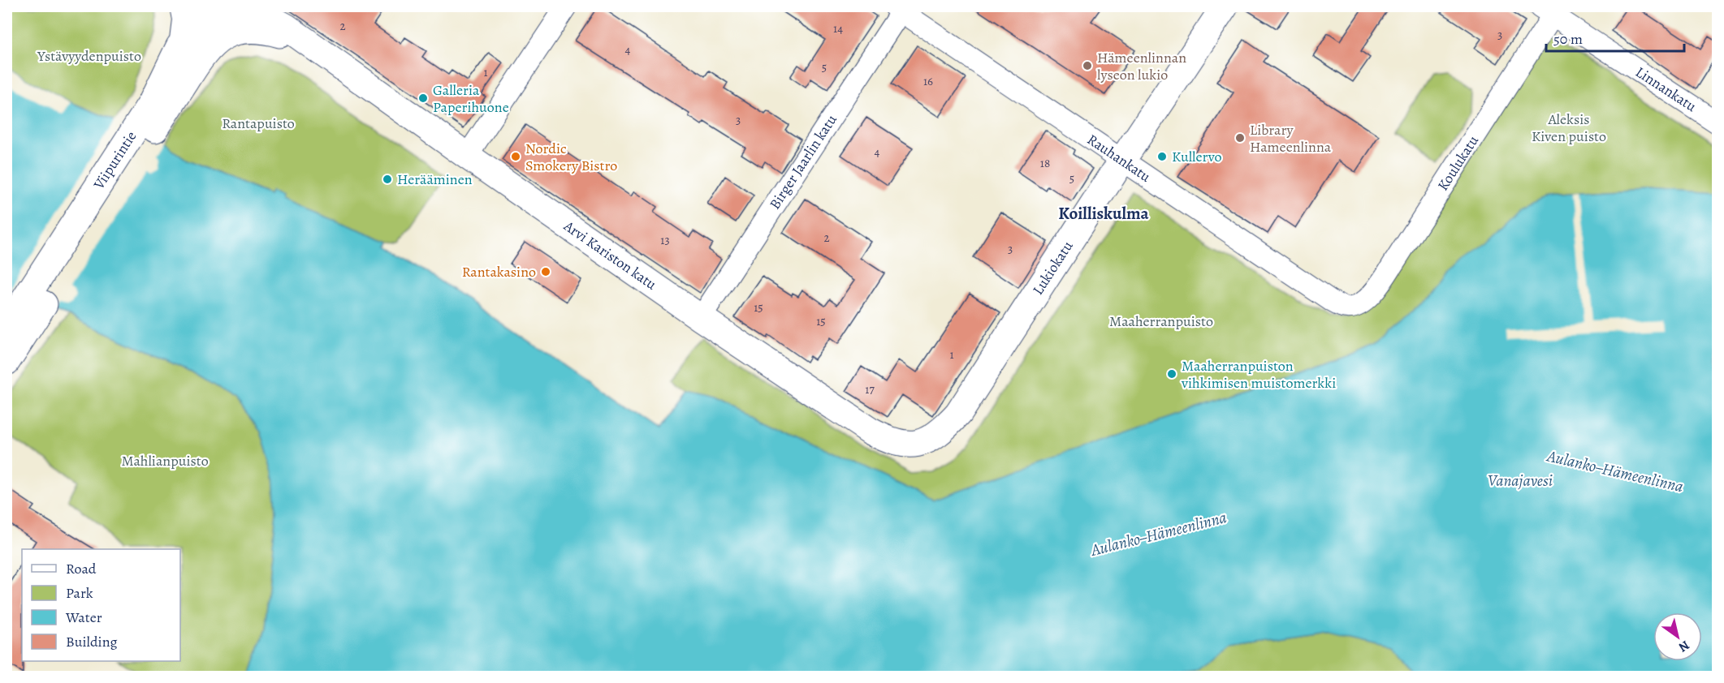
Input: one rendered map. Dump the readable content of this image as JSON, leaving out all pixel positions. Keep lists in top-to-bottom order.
{
  "streets": {
    "main road": ["Viipurintie", "Arvi Kariston katu", "Lukiokatu"],
    "street": [
      "Linnankatu",
      "Rauhankatu",
      "Birger Jaarlin katu",
      "Koulukatu"
    ]
  },
  "crossings": [
    ["Linnankatu", "Koulukatu"],
    ["Rauhankatu", "Birger Jaarlin katu"],
    ["Rauhankatu", "Koulukatu"],
    ["Rauhankatu", "Lukiokatu"],
    ["Viipurintie", "Arvi Kariston katu"],
    ["Birger Jaarlin katu", "Arvi Kariston katu"],
    ["Arvi Kariston katu", "Lukiokatu"]
  ],
  "districts": ["Koilliskulma"],
  "water": ["Aulanko–Hämeenlinna", "Vanajavesi"],
  "parks": [
    "Ystävyydenpuisto",
    "Aleksis Kiven puisto",
    "Rantapuisto",
    "Maaherranpuisto",
    "Mahlianpuisto"
  ],
  "places": [
    "Hämeenlinnan lyseon lukio",
    "Galleria Paperihuone",
    "Library Hameenlinna",
    "Nordic Smokery Bistro",
    "Kullervo",
    "Herääminen",
    "Rantakasino",
    "Maaherranpuiston vihkimisen muistomerkki"
  ],
  "house_numbers": [
    "2",
    "14",
    "3",
    "4",
    "5",
    "1",
    "16",
    "3",
    "4",
    "18",
    "5",
    "2",
    "13",
    "3",
    "15",
    "15",
    "1",
    "17"
  ],
  "legend": [
    "Road",
    "Park",
    "Water",
    "Building"
  ],
  "scale_bar": "50 m",
  "north": "bottom right"
}
